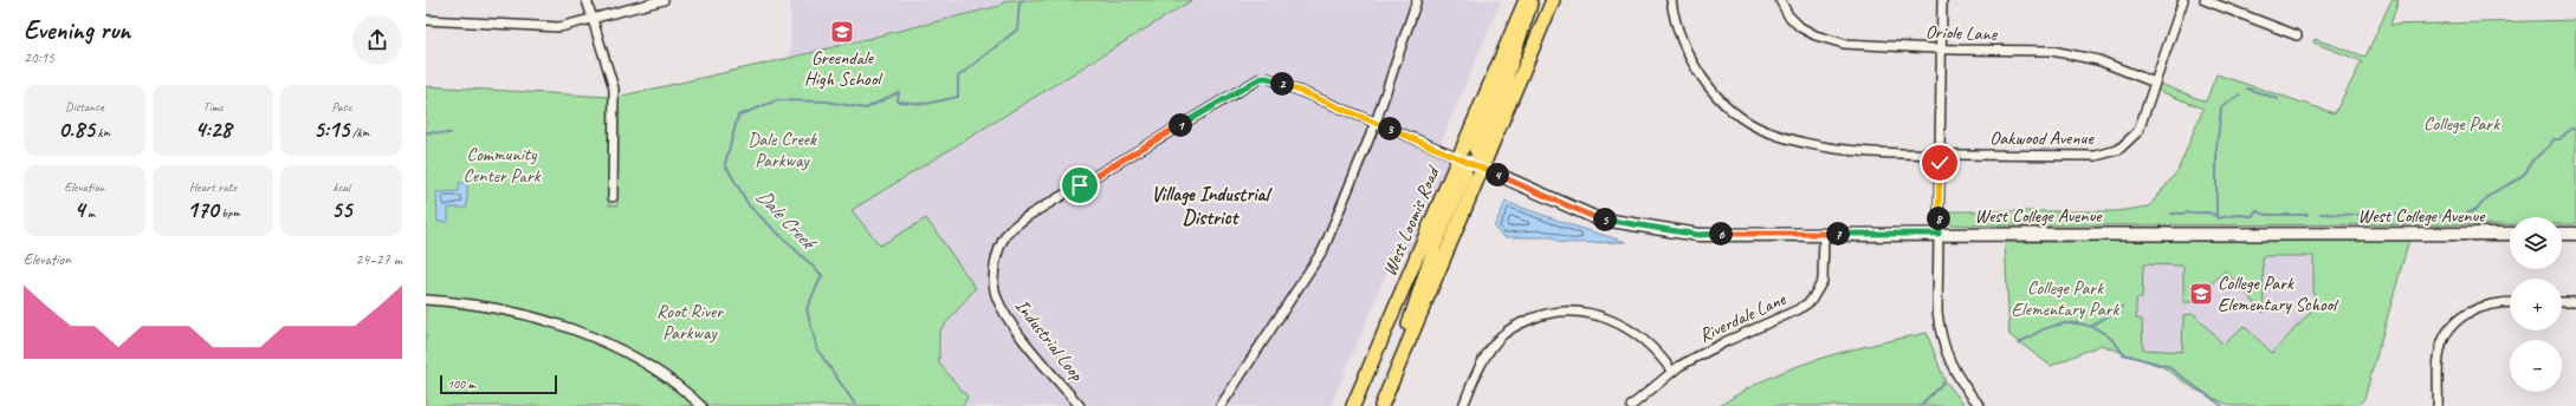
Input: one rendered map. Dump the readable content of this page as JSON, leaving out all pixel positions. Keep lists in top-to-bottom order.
{
  "streets": {
    "main road": ["West Loomis Road"],
    "street": [
      "Oriole Lane",
      "Oakwood Avenue",
      "West College Avenue",
      "Riverdale Lane",
      "Industrial Loop"
    ]
  },
  "crossings": [
    ["Oriole Lane", "Oakwood Avenue"],
    ["West College Avenue", "West Loomis Road"],
    ["West College Avenue", "Riverdale Lane"],
    ["West College Avenue", "Industrial Loop"],
    ["West Loomis Road", "Industrial Loop"]
  ],
  "districts": ["Village Industrial District"],
  "water": ["Dale Creek"],
  "parks": [
    "College Park",
    "Dale Creek Parkway",
    "Community Center Park",
    "College Park Elementary Park",
    "Root River Parkway"
  ],
  "places": {
    "school or university": ["Greendale High School", "College Park Elementary School"]
  },
  "scale_bar": "100 m",
  "page": {
    "heading": ["Evening run", "20:15"],
    "pins": [
      "2",
      "1",
      "3",
      "4",
      "8",
      "5",
      "6",
      "7"
    ],
    "stats": [
      ["Distance", "0.85 km"],
      ["Time", "4:28"],
      ["Pace", "5:15 /km"],
      ["Elevation", "4 m"],
      ["Heart rate", "170 bpm"],
      ["kcal", "55"]
    ],
    "map_buttons": ["+", "−"],
    "chart": ["Elevation", "24–27 m"],
    "scale": "100 m"
  }
}
